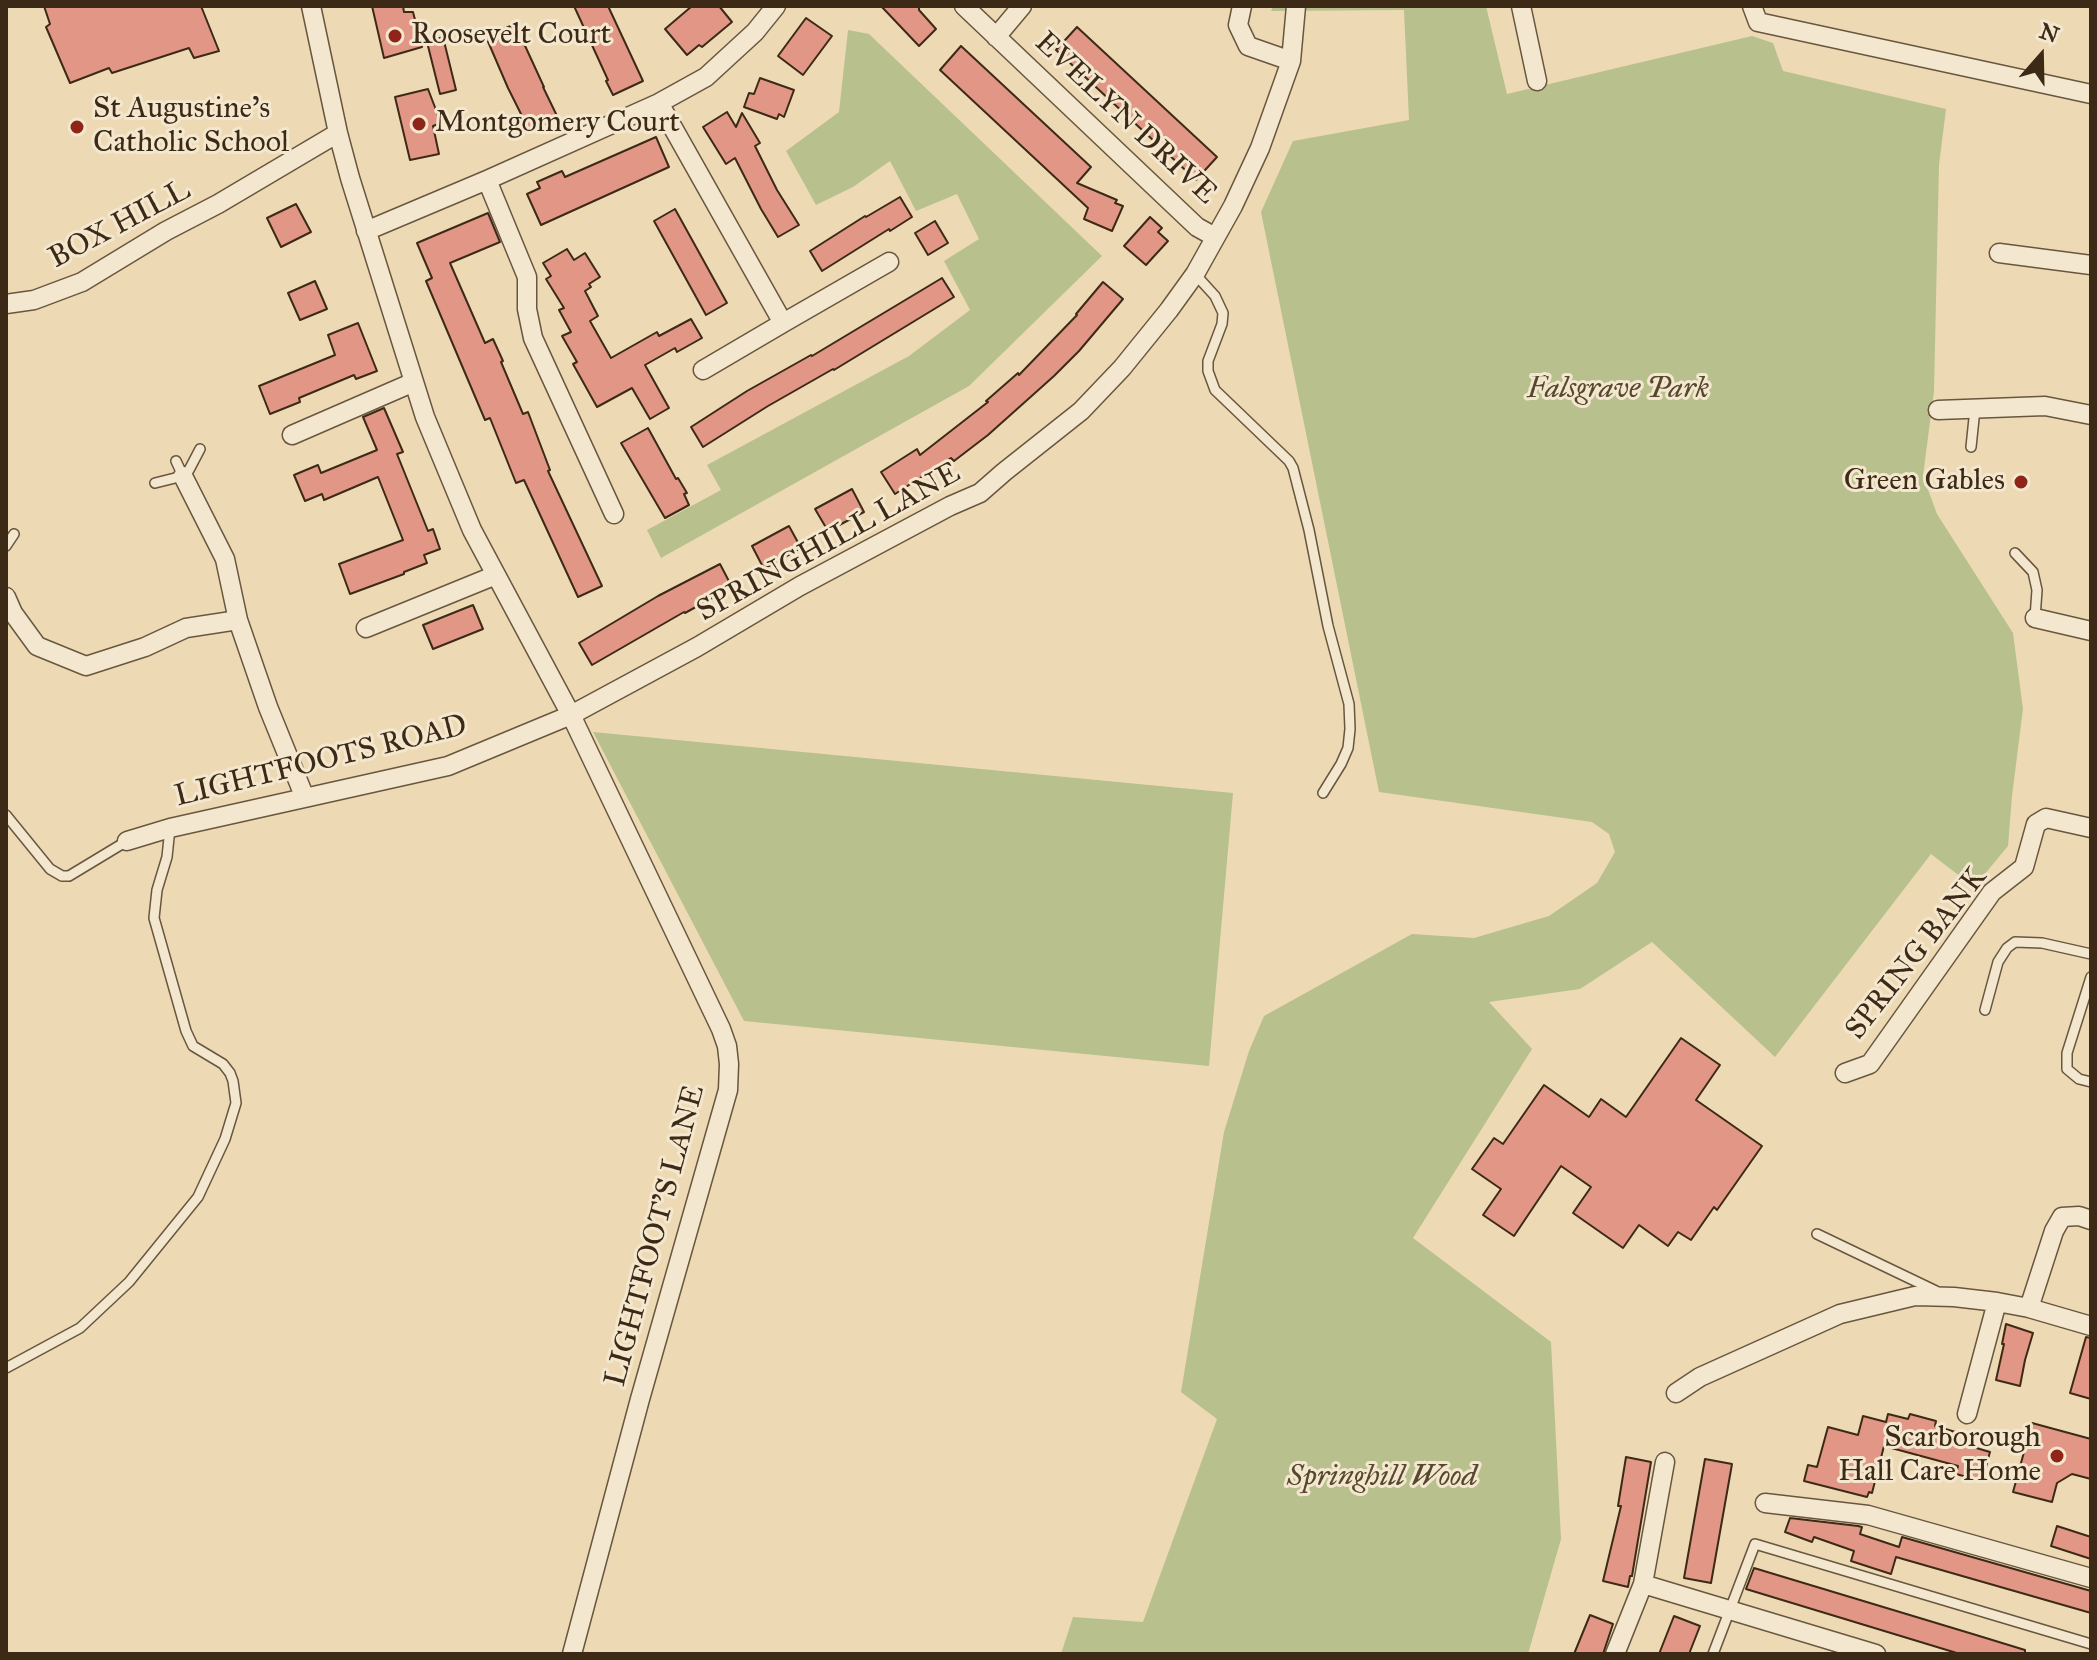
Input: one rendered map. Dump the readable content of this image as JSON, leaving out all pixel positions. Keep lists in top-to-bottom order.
{
  "streets": {
    "street": [
      "EVELYN DRIVE",
      "BOX HILL",
      "SPRINGHILL LANE",
      "LIGHTFOOTS ROAD",
      "SPRING BANK",
      "LIGHTFOOT'S LANE"
    ]
  },
  "crossings": [
    ["EVELYN DRIVE", "SPRINGHILL LANE"],
    ["SPRINGHILL LANE", "LIGHTFOOTS ROAD"],
    ["SPRINGHILL LANE", "LIGHTFOOT'S LANE"],
    ["LIGHTFOOTS ROAD", "LIGHTFOOT'S LANE"]
  ],
  "parks": ["Falsgrave Park", "Springhill Wood"],
  "places": [
    "Roosevelt Court",
    "Montgomery Court",
    "St Augustine's Catholic School",
    "Green Gables",
    "Scarborough Hall Care Home"
  ],
  "north": "top"
}
